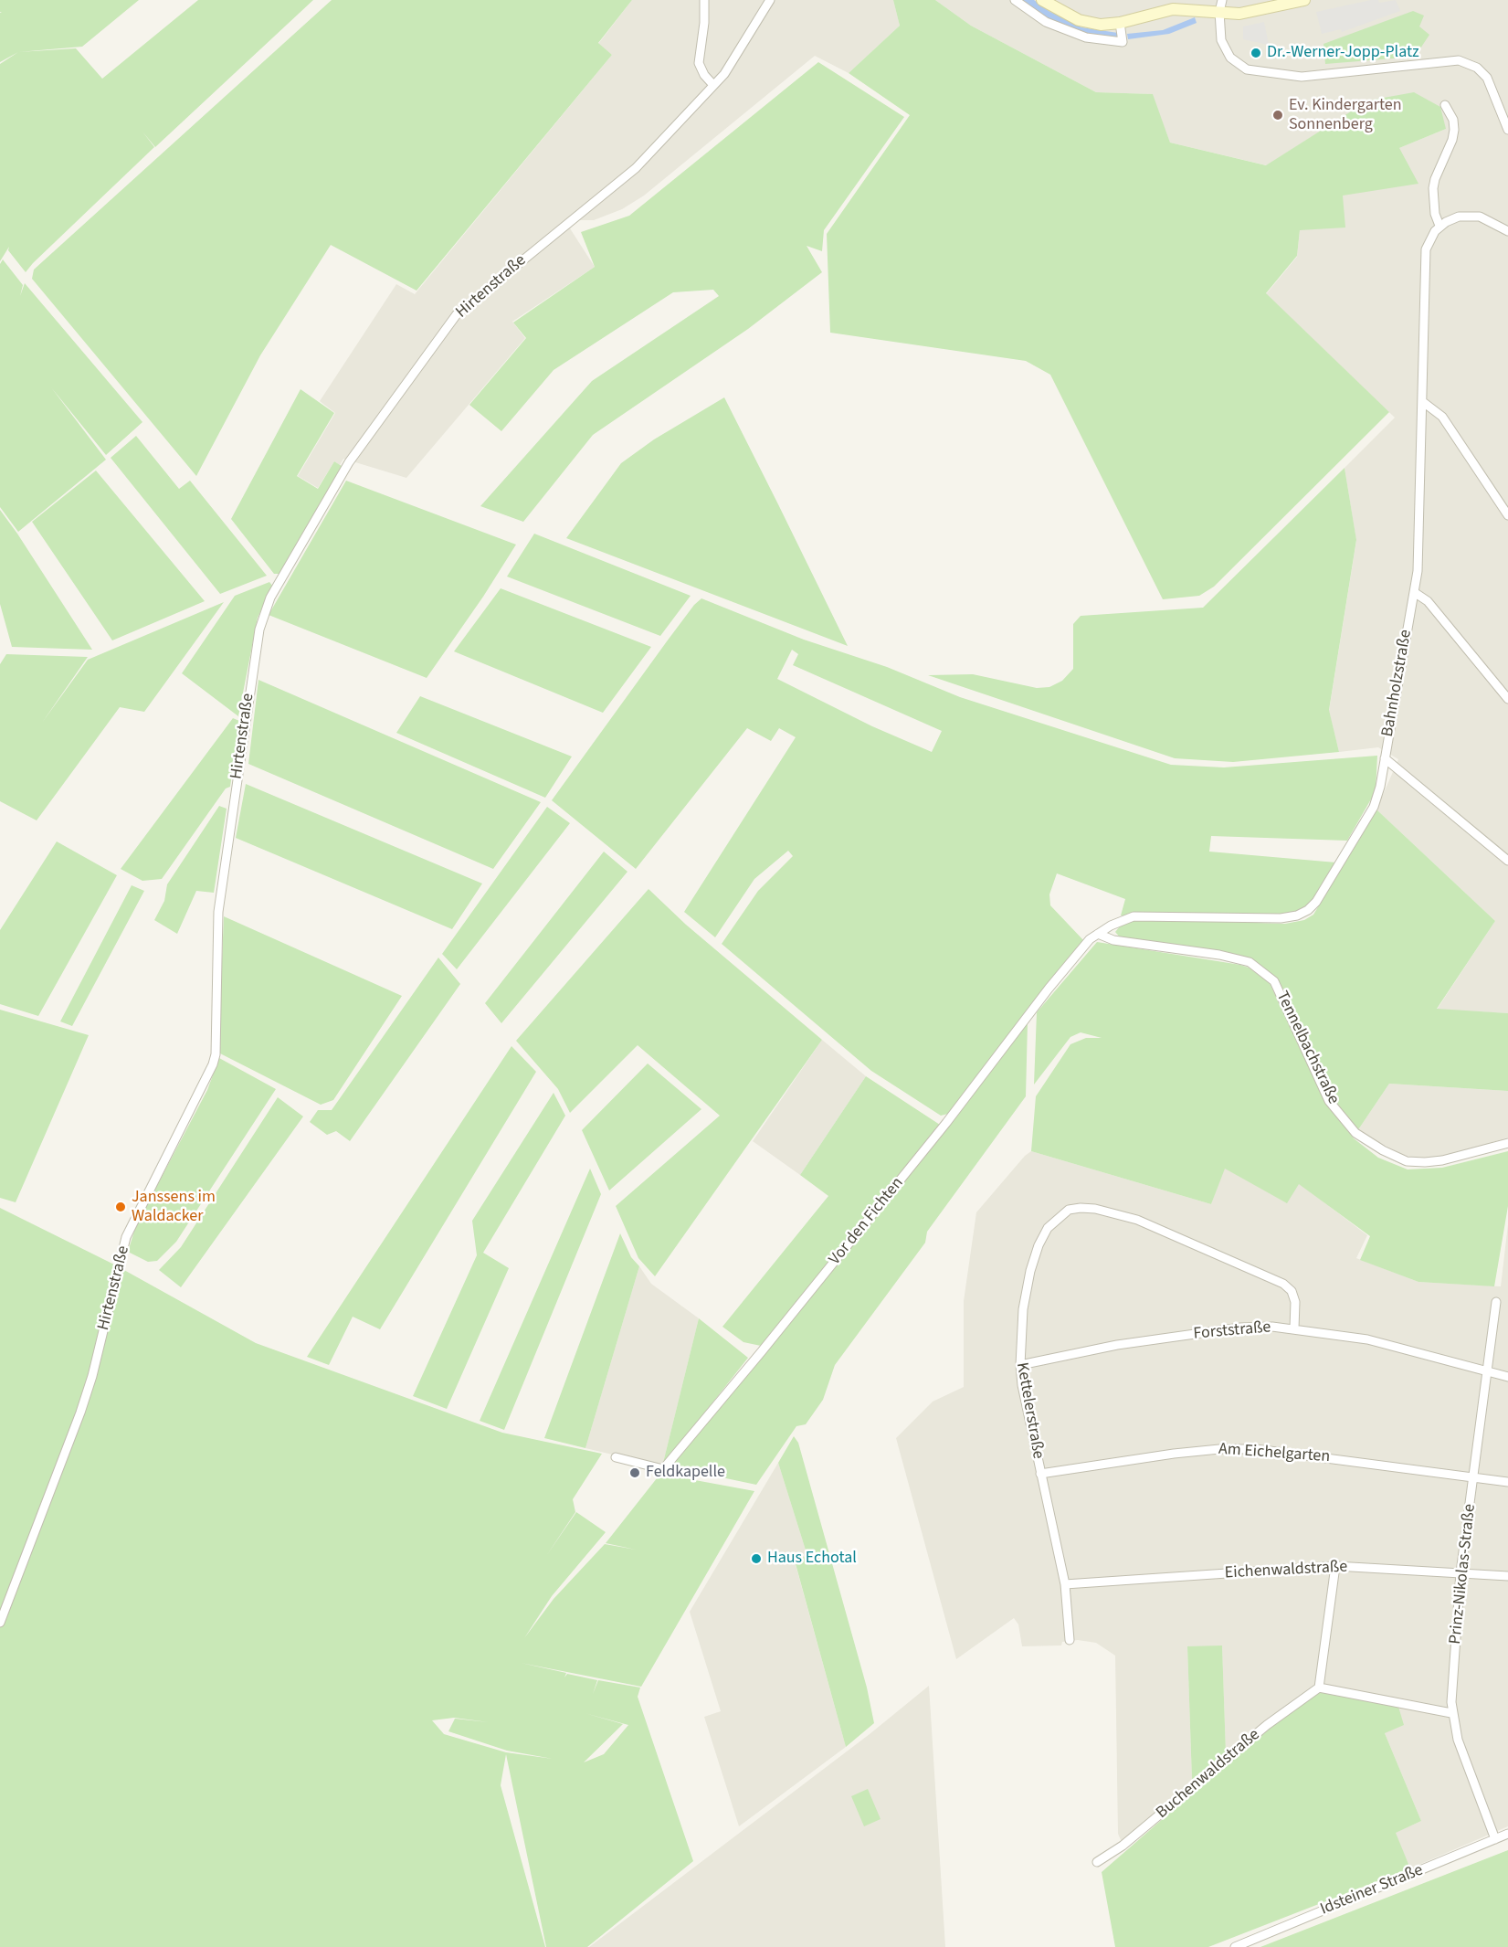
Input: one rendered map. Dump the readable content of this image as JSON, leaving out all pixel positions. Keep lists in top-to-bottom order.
{
  "streets": {
    "street": [
      "Hirtenstraße",
      "Bahnholzstraße",
      "Tennelbachstraße",
      "Vor den Fichten",
      "Forststraße",
      "Kettelerstraße",
      "Am Eichelgarten",
      "Eichenwaldstraße",
      "Prinz-Nikolas-Straße",
      "Buchenwaldstraße",
      "Idsteiner Straße"
    ]
  },
  "crossings": [
    ["Bahnholzstraße", "Tennelbachstraße"],
    ["Bahnholzstraße", "Vor den Fichten"],
    ["Tennelbachstraße", "Vor den Fichten"],
    ["Forststraße", "Kettelerstraße"],
    ["Forststraße", "Prinz-Nikolas-Straße"],
    ["Kettelerstraße", "Am Eichelgarten"],
    ["Kettelerstraße", "Eichenwaldstraße"],
    ["Am Eichelgarten", "Prinz-Nikolas-Straße"],
    ["Eichenwaldstraße", "Prinz-Nikolas-Straße"],
    ["Prinz-Nikolas-Straße", "Idsteiner Straße"]
  ],
  "places": [
    "Dr.-Werner-Jopp-Platz",
    "Ev. Kindergarten Sonnenberg",
    "Janssens im Waldacker",
    "Feldkapelle",
    "Haus Echotal"
  ]
}
